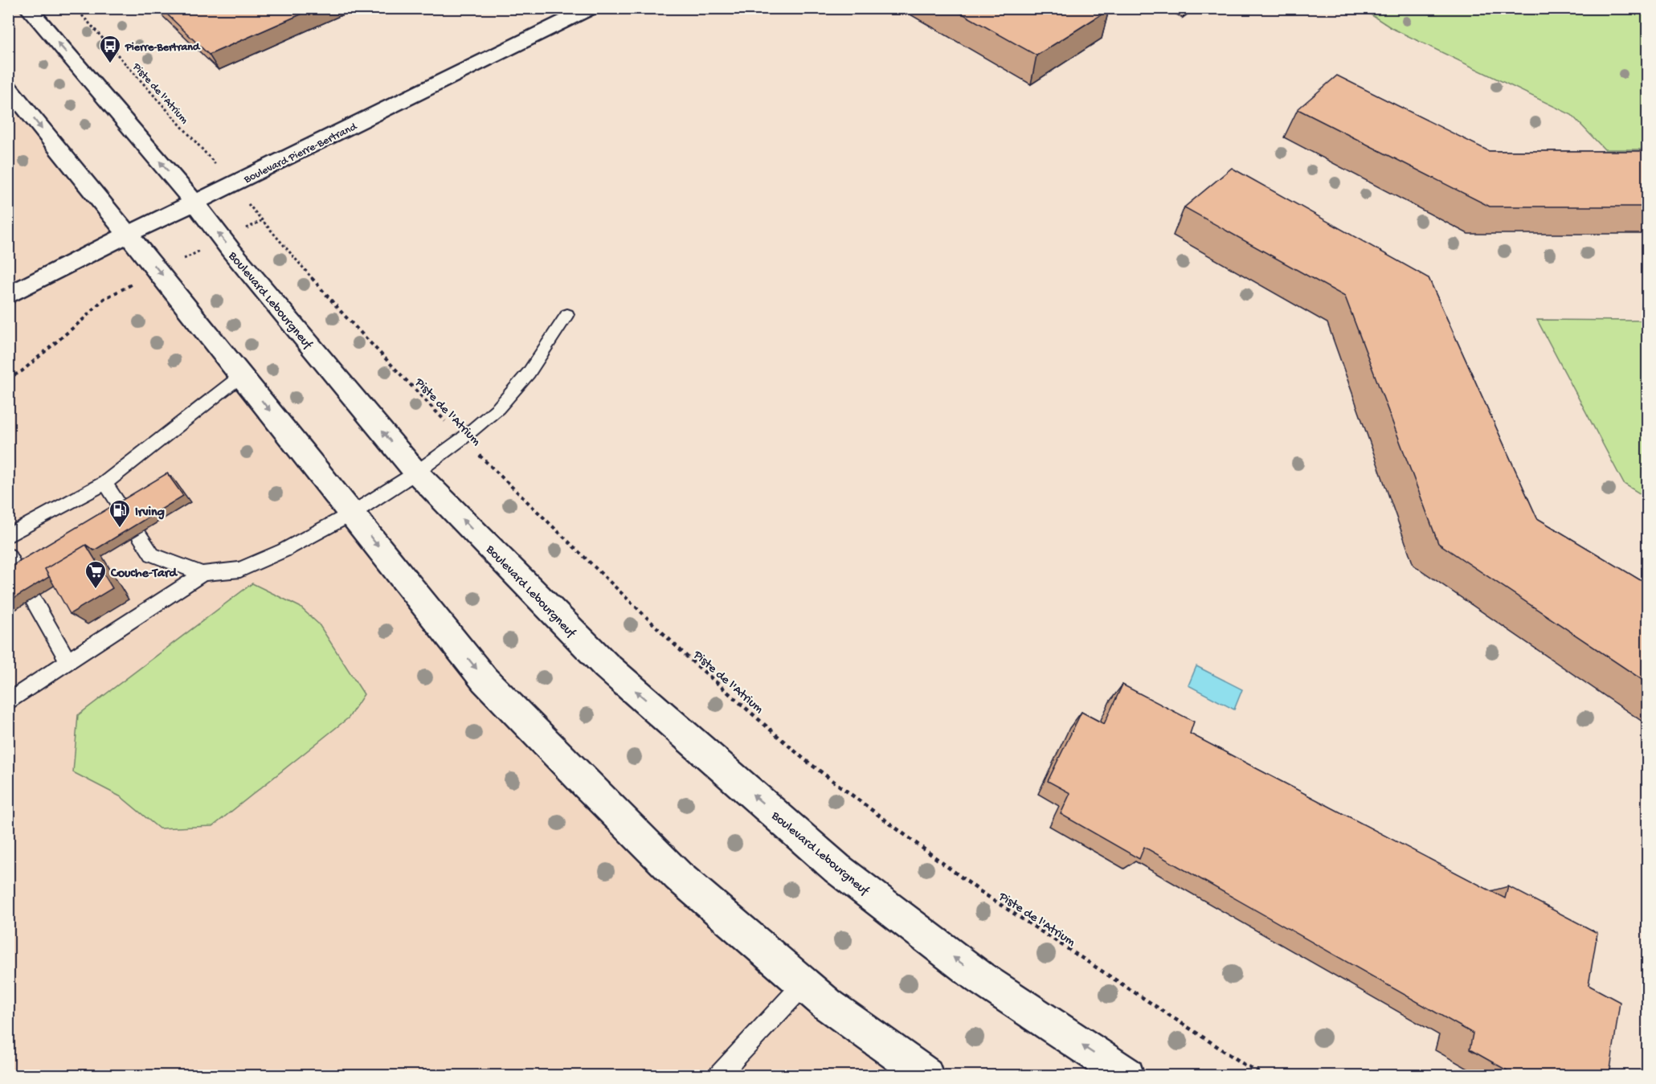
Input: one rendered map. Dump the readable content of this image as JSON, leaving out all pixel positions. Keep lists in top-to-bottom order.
{
  "streets": {
    "main road": ["Boulevard Pierre-Bertrand", "Boulevard Lebourgneuf"],
    "path": ["Piste de l'Atrium"]
  },
  "crossings": [
    ["Boulevard Pierre-Bertrand", "Boulevard Lebourgneuf"]
  ],
  "places": {
    "bus stop": ["Pierre-Bertrand"],
    "fuel station": ["Irving"],
    "supermarket": ["Couche-Tard"]
  }
}
